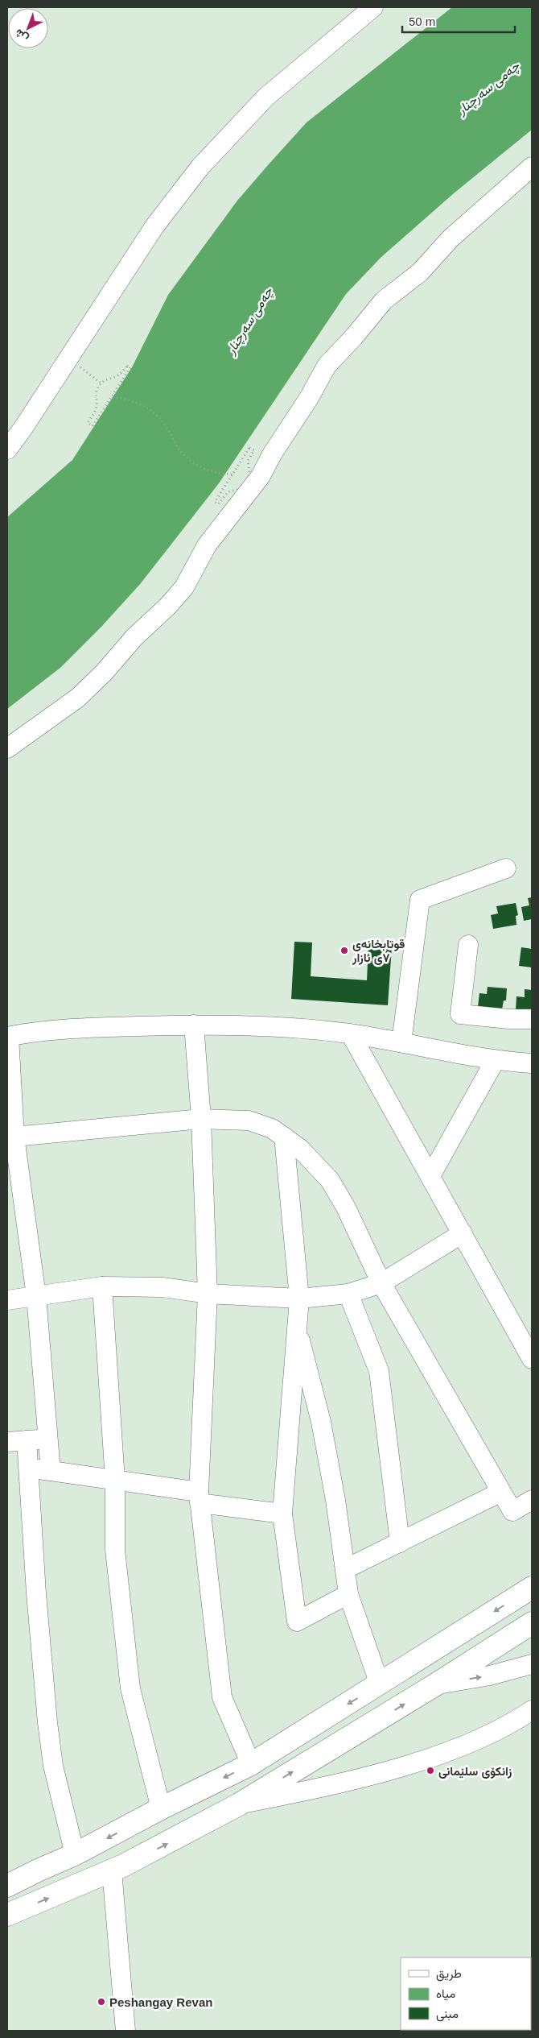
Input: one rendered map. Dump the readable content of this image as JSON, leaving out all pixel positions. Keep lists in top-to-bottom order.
{
  "water": ["چەمی سەرچنار"],
  "places": ["قوتابخانەی ٧ی ئازار", "زانکۆی سلێمانی", "Peshangay Revan"],
  "legend": ["طريق", "مياه", "مبنى"],
  "scale_bar": "50 m",
  "north": "bottom left"
}
